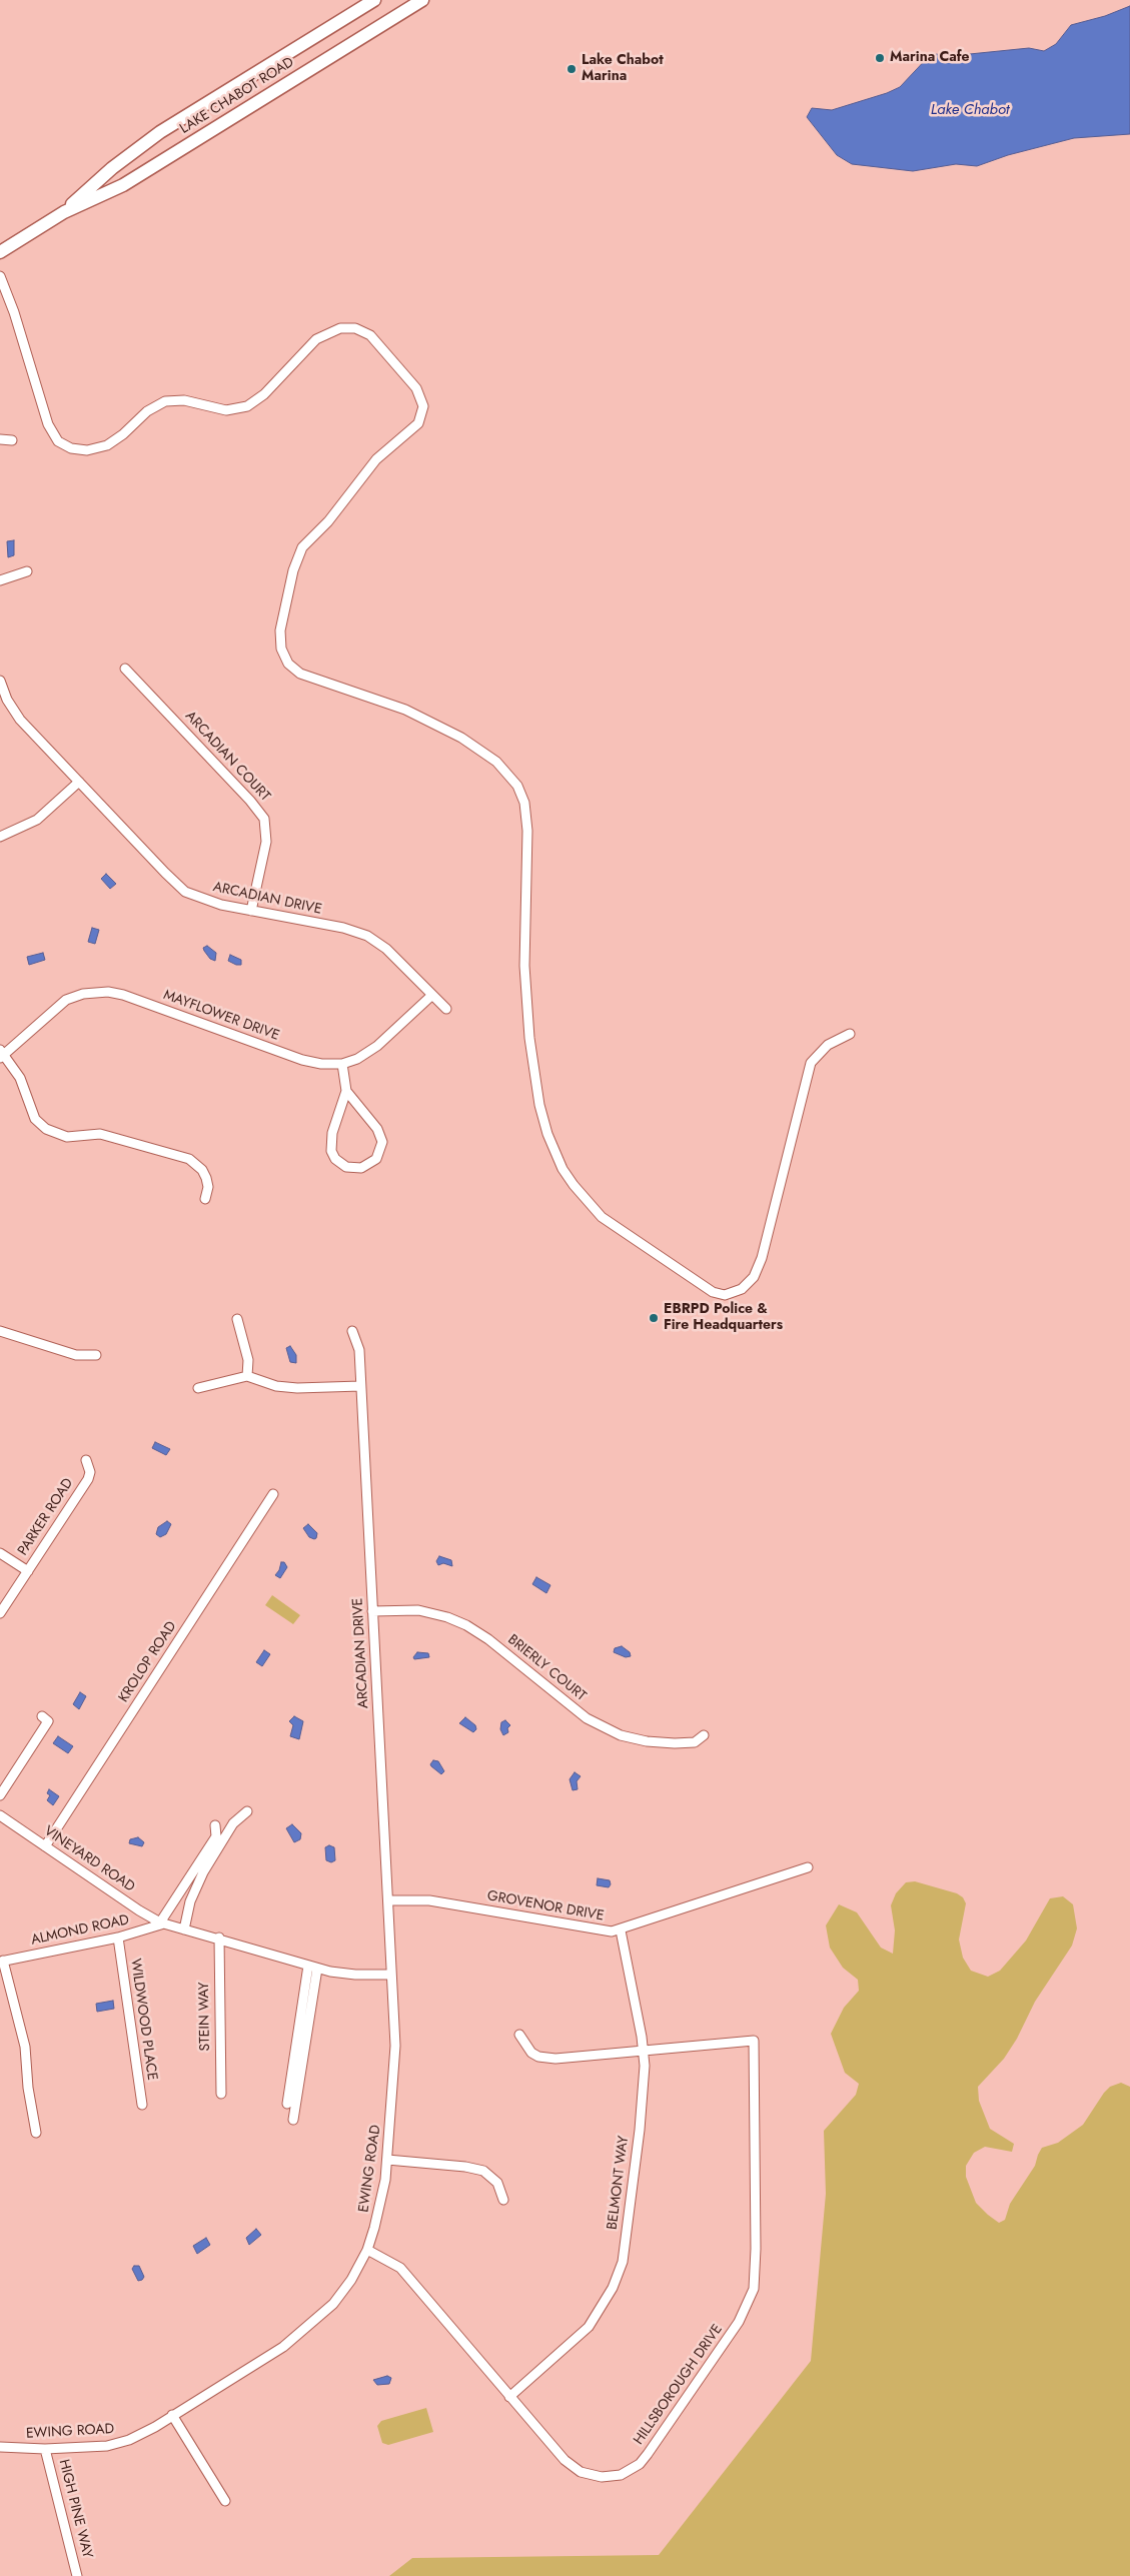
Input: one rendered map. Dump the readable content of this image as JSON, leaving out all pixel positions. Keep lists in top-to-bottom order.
{
  "streets": {
    "main road": ["LAKE CHABOT ROAD"],
    "street": [
      "ARCADIAN COURT",
      "ARCADIAN DRIVE",
      "MAYFLOWER DRIVE",
      "PARKER ROAD",
      "KROLOP ROAD",
      "BRIERLY COURT",
      "VINEYARD ROAD",
      "GROVENOR DRIVE",
      "ALMOND ROAD",
      "STEIN WAY",
      "WILDWOOD PLACE",
      "EWING ROAD",
      "BELMONT WAY",
      "HILLSBOROUGH DRIVE",
      "HIGH PINE WAY"
    ]
  },
  "crossings": [
    ["ARCADIAN COURT", "ARCADIAN DRIVE"],
    ["ARCADIAN DRIVE", "MAYFLOWER DRIVE"],
    ["ARCADIAN DRIVE", "BRIERLY COURT"],
    ["ARCADIAN DRIVE", "GROVENOR DRIVE"],
    ["ARCADIAN DRIVE", "EWING ROAD"],
    ["KROLOP ROAD", "VINEYARD ROAD"],
    ["VINEYARD ROAD", "ALMOND ROAD"],
    ["GROVENOR DRIVE", "BELMONT WAY"],
    ["ALMOND ROAD", "WILDWOOD PLACE"],
    ["EWING ROAD", "HILLSBOROUGH DRIVE"],
    ["EWING ROAD", "HIGH PINE WAY"],
    ["BELMONT WAY", "HILLSBOROUGH DRIVE"]
  ],
  "water": ["Lake Chabot"],
  "places": ["Marina Cafe", "Lake Chabot Marina", "EBRPD Police & Fire Headquarters"]
}
